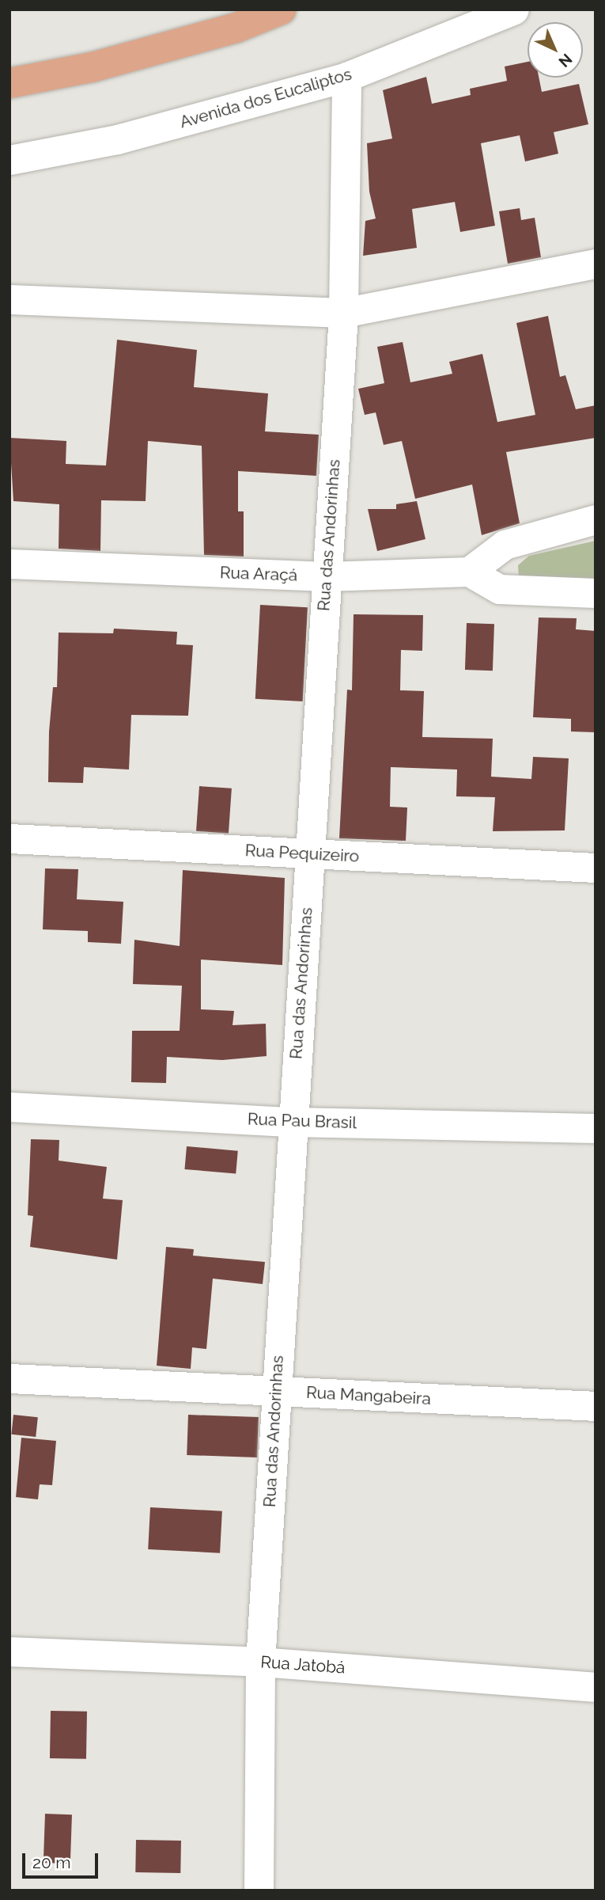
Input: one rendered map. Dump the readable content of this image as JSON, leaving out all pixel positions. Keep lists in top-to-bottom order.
{
  "streets": {
    "street": [
      "Avenida dos Eucaliptos",
      "Rua das Andorinhas",
      "Rua Araçá",
      "Rua Pequizeiro",
      "Rua Pau Brasil",
      "Rua Mangabeira",
      "Rua Jatobá"
    ]
  },
  "crossings": [
    ["Avenida dos Eucaliptos", "Rua das Andorinhas"],
    ["Rua das Andorinhas", "Rua Araçá"],
    ["Rua das Andorinhas", "Rua Pequizeiro"],
    ["Rua das Andorinhas", "Rua Pau Brasil"],
    ["Rua das Andorinhas", "Rua Mangabeira"],
    ["Rua das Andorinhas", "Rua Jatobá"]
  ],
  "scale_bar": "20 m",
  "north": "bottom right"
}
